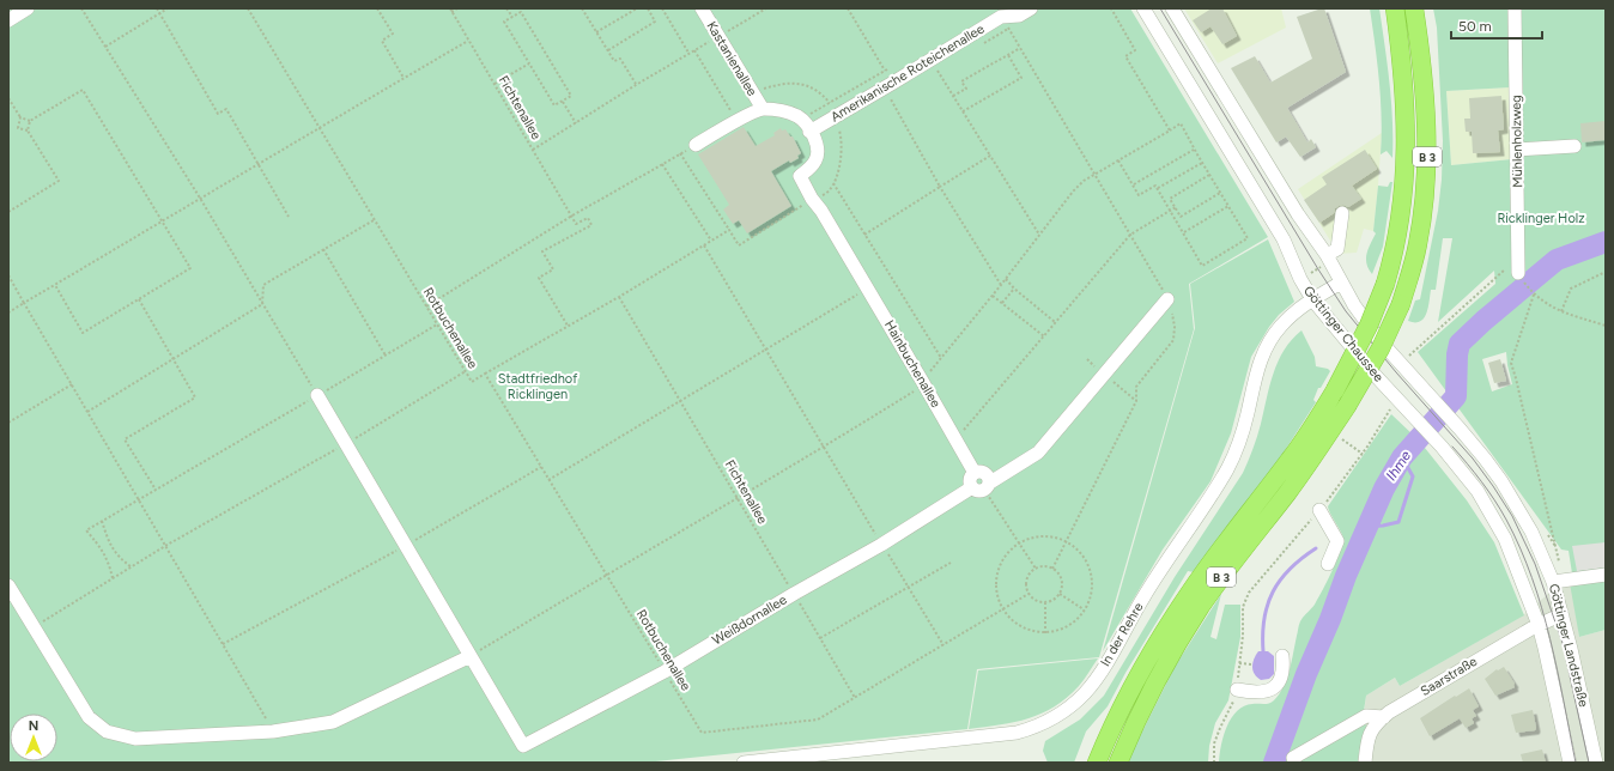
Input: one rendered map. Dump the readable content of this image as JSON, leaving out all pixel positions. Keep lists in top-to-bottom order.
{
  "streets": {
    "highway": ["B 3"],
    "street": [
      "Kastanienallee",
      "Amerikanische Roteichenallee",
      "Mühlenholzweg",
      "Göttinger Chaussee",
      "Hainbuchenallee",
      "Weißdornallee",
      "In der Rehre",
      "Göttinger Landstraße",
      "Saarstraße"
    ],
    "path": ["Fichtenallee", "Rotbuchenallee"]
  },
  "crossings": [
    ["Amerikanische Roteichenallee", "Hainbuchenallee"],
    ["Fichtenallee", "Rotbuchenallee"],
    ["Fichtenallee", "Weißdornallee"],
    ["Rotbuchenallee", "Weißdornallee"],
    ["Göttinger Chaussee", "In der Rehre"],
    ["Göttinger Chaussee", "Göttinger Landstraße"],
    ["Göttinger Chaussee", "Saarstraße"],
    ["Hainbuchenallee", "Weißdornallee"],
    ["Göttinger Landstraße", "Saarstraße"]
  ],
  "water": ["Ihme"],
  "parks": ["Ricklinger Holz", "Stadtfriedhof Ricklingen"],
  "scale_bar": "50 m",
  "north": "top"
}
